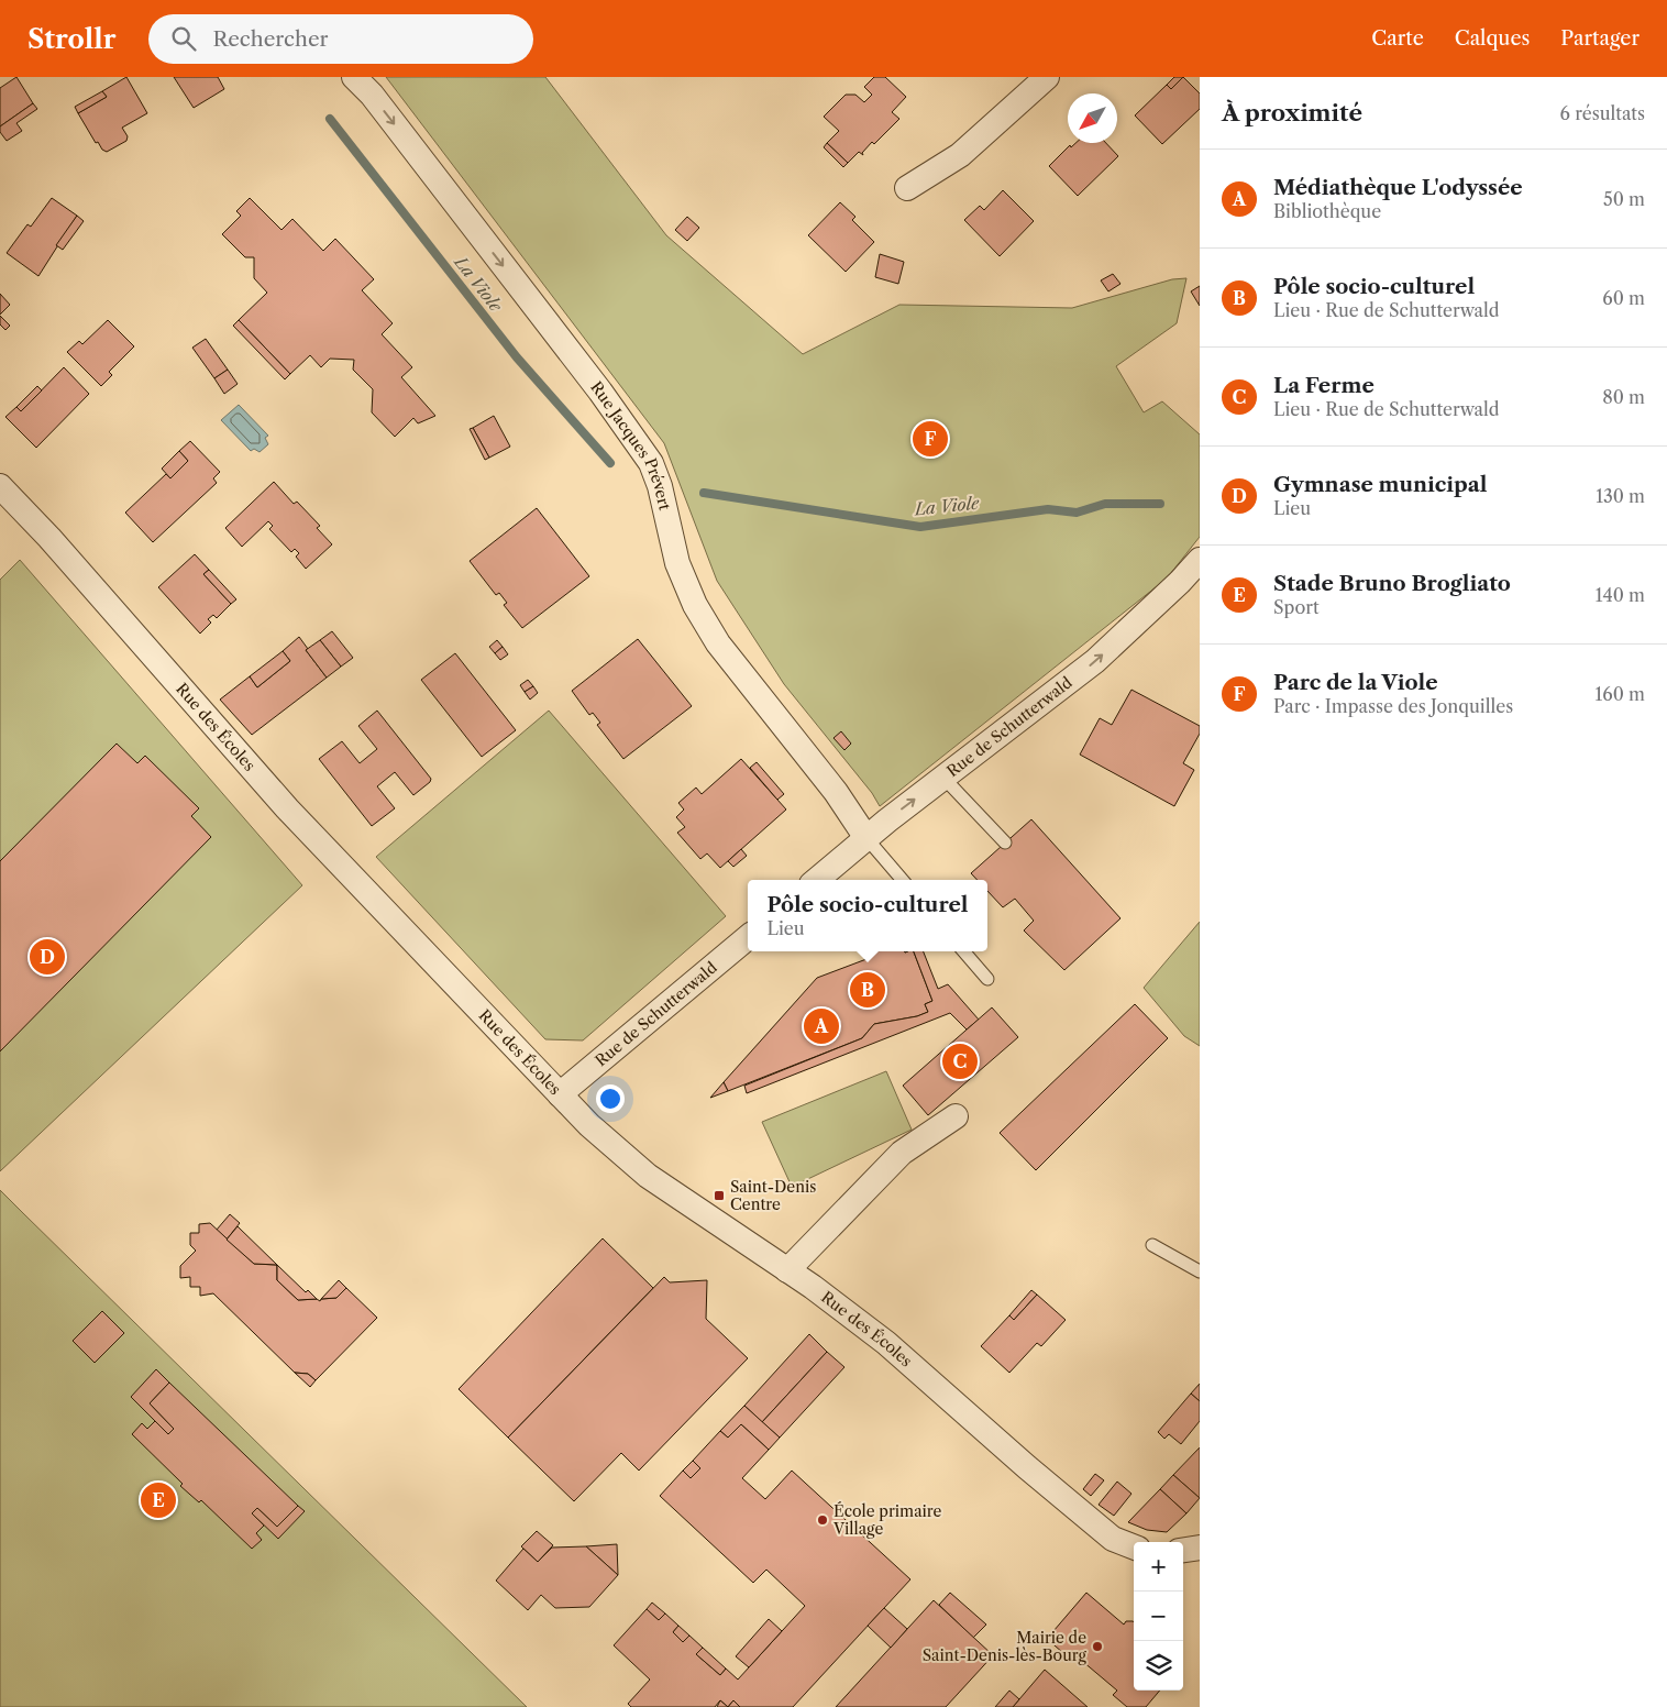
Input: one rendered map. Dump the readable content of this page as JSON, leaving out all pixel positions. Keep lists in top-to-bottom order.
{
  "streets": {
    "street": ["Rue Jacques Prévert", "Rue des Écoles", "Rue de Schutterwald"]
  },
  "crossings": [
    ["Rue Jacques Prévert", "Rue de Schutterwald"],
    ["Rue des Écoles", "Rue de Schutterwald"]
  ],
  "one_way": ["Rue Jacques Prévert", "Rue de Schutterwald"],
  "water": ["La Viole"],
  "places": {
    "transit": ["Saint-Denis Centre"],
    "other": ["École primaire Village", "Mairie de Saint-Denis-lès-Bourg"]
  },
  "north": "bottom left",
  "page": {
    "header": "Strollr",
    "search": "Rechercher",
    "nav": ["Carte", "Calques", "Partager"],
    "heading": ["À proximité", "6 résultats"],
    "list": [
      {
        "mark": "A",
        "name": "Médiathèque L'odyssée",
        "note": "Bibliothèque",
        "value": "50 m"
      },
      {
        "mark": "B",
        "name": "Pôle socio-culturel",
        "note": "Lieu · Rue de Schutterwald",
        "value": "60 m"
      },
      {
        "mark": "C",
        "name": "La Ferme",
        "note": "Lieu · Rue de Schutterwald",
        "value": "80 m"
      },
      {
        "mark": "D",
        "name": "Gymnase municipal",
        "note": "Lieu",
        "value": "130 m"
      },
      {
        "mark": "E",
        "name": "Stade Bruno Brogliato",
        "note": "Sport",
        "value": "140 m"
      },
      {
        "mark": "F",
        "name": "Parc de la Viole",
        "note": "Parc · Impasse des Jonquilles",
        "value": "160 m"
      }
    ],
    "pins": [
      "F",
      "D",
      "B",
      "A",
      "C",
      "E"
    ],
    "popup": ["Pôle socio-culturel", "Lieu"],
    "map_buttons": ["+", "−"]
  }
}
